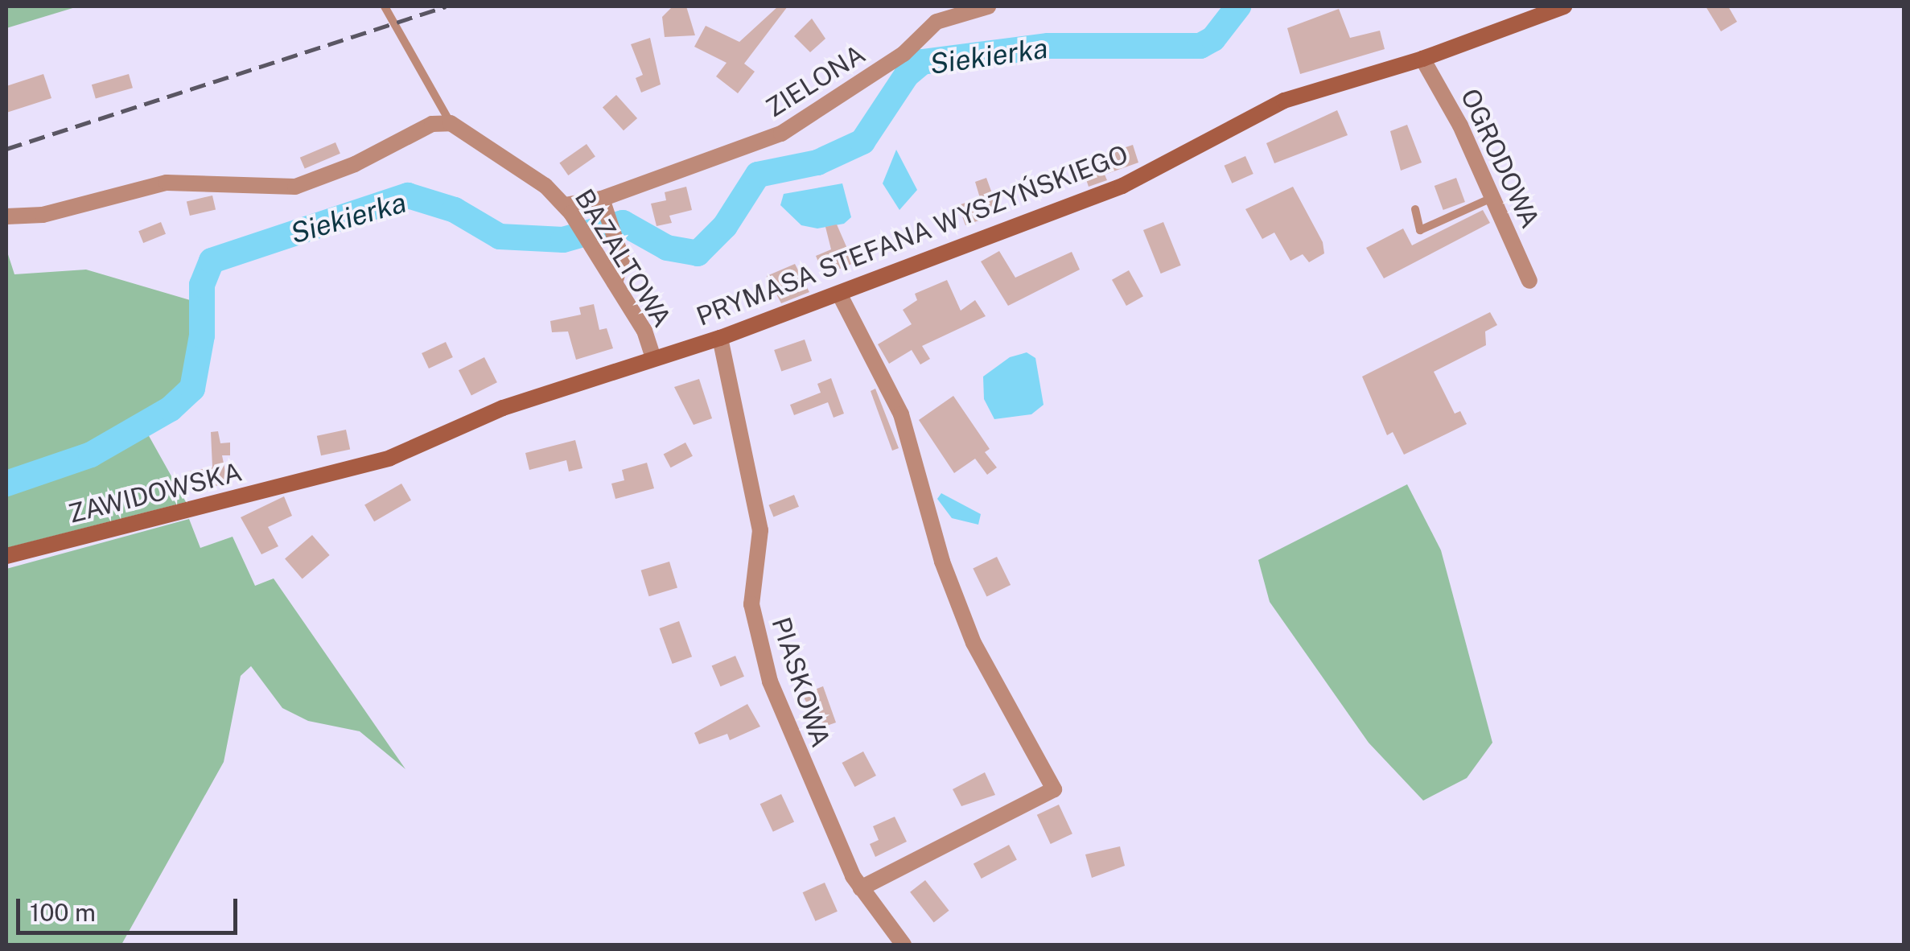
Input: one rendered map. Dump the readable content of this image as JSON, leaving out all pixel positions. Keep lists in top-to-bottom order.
{
  "streets": {
    "main road": ["PRYMASA STEFANA WYSZYŃSKIEGO", "ZAWIDOWSKA"],
    "street": [
      "ZIELONA",
      "OGRODOWA",
      "BAZALTOWA",
      "PIASKOWA"
    ]
  },
  "crossings": [
    ["ZIELONA", "BAZALTOWA"],
    ["OGRODOWA", "PRYMASA STEFANA WYSZYŃSKIEGO"],
    ["PRYMASA STEFANA WYSZYŃSKIEGO", "BAZALTOWA"],
    ["PRYMASA STEFANA WYSZYŃSKIEGO", "ZAWIDOWSKA"],
    ["PRYMASA STEFANA WYSZYŃSKIEGO", "PIASKOWA"]
  ],
  "water": ["Siekierka"],
  "scale_bar": "100 m"
}
